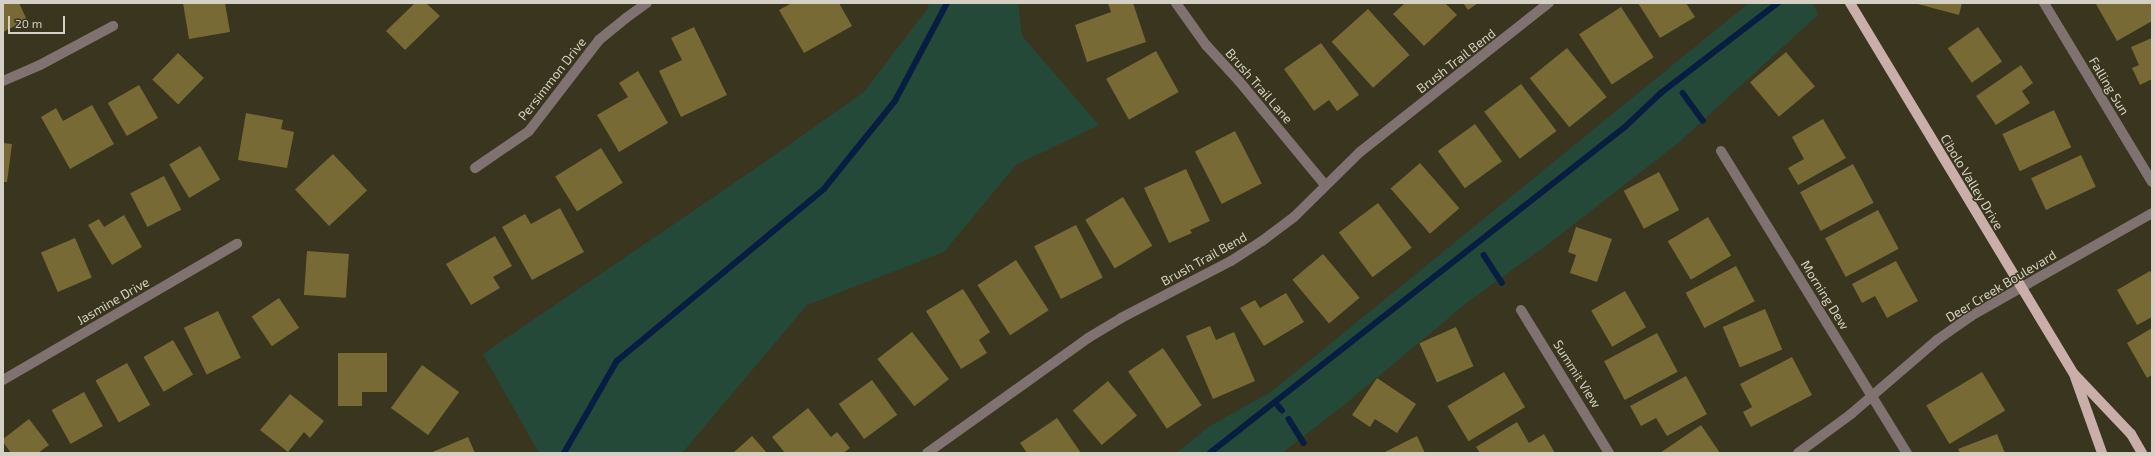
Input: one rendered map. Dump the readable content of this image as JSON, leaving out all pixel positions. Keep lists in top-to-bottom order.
{
  "streets": {
    "main road": ["Cibolo Valley Drive"],
    "street": [
      "Brush Trail Bend",
      "Persimmon Drive",
      "Brush Trail Lane",
      "Falling Sun",
      "Deer Creek Boulevard",
      "Morning Dew",
      "Jasmine Drive",
      "Summit View"
    ]
  },
  "crossings": [
    ["Brush Trail Bend", "Brush Trail Lane"],
    ["Cibolo Valley Drive", "Deer Creek Boulevard"],
    ["Deer Creek Boulevard", "Morning Dew"]
  ],
  "scale_bar": "20 m"
}
